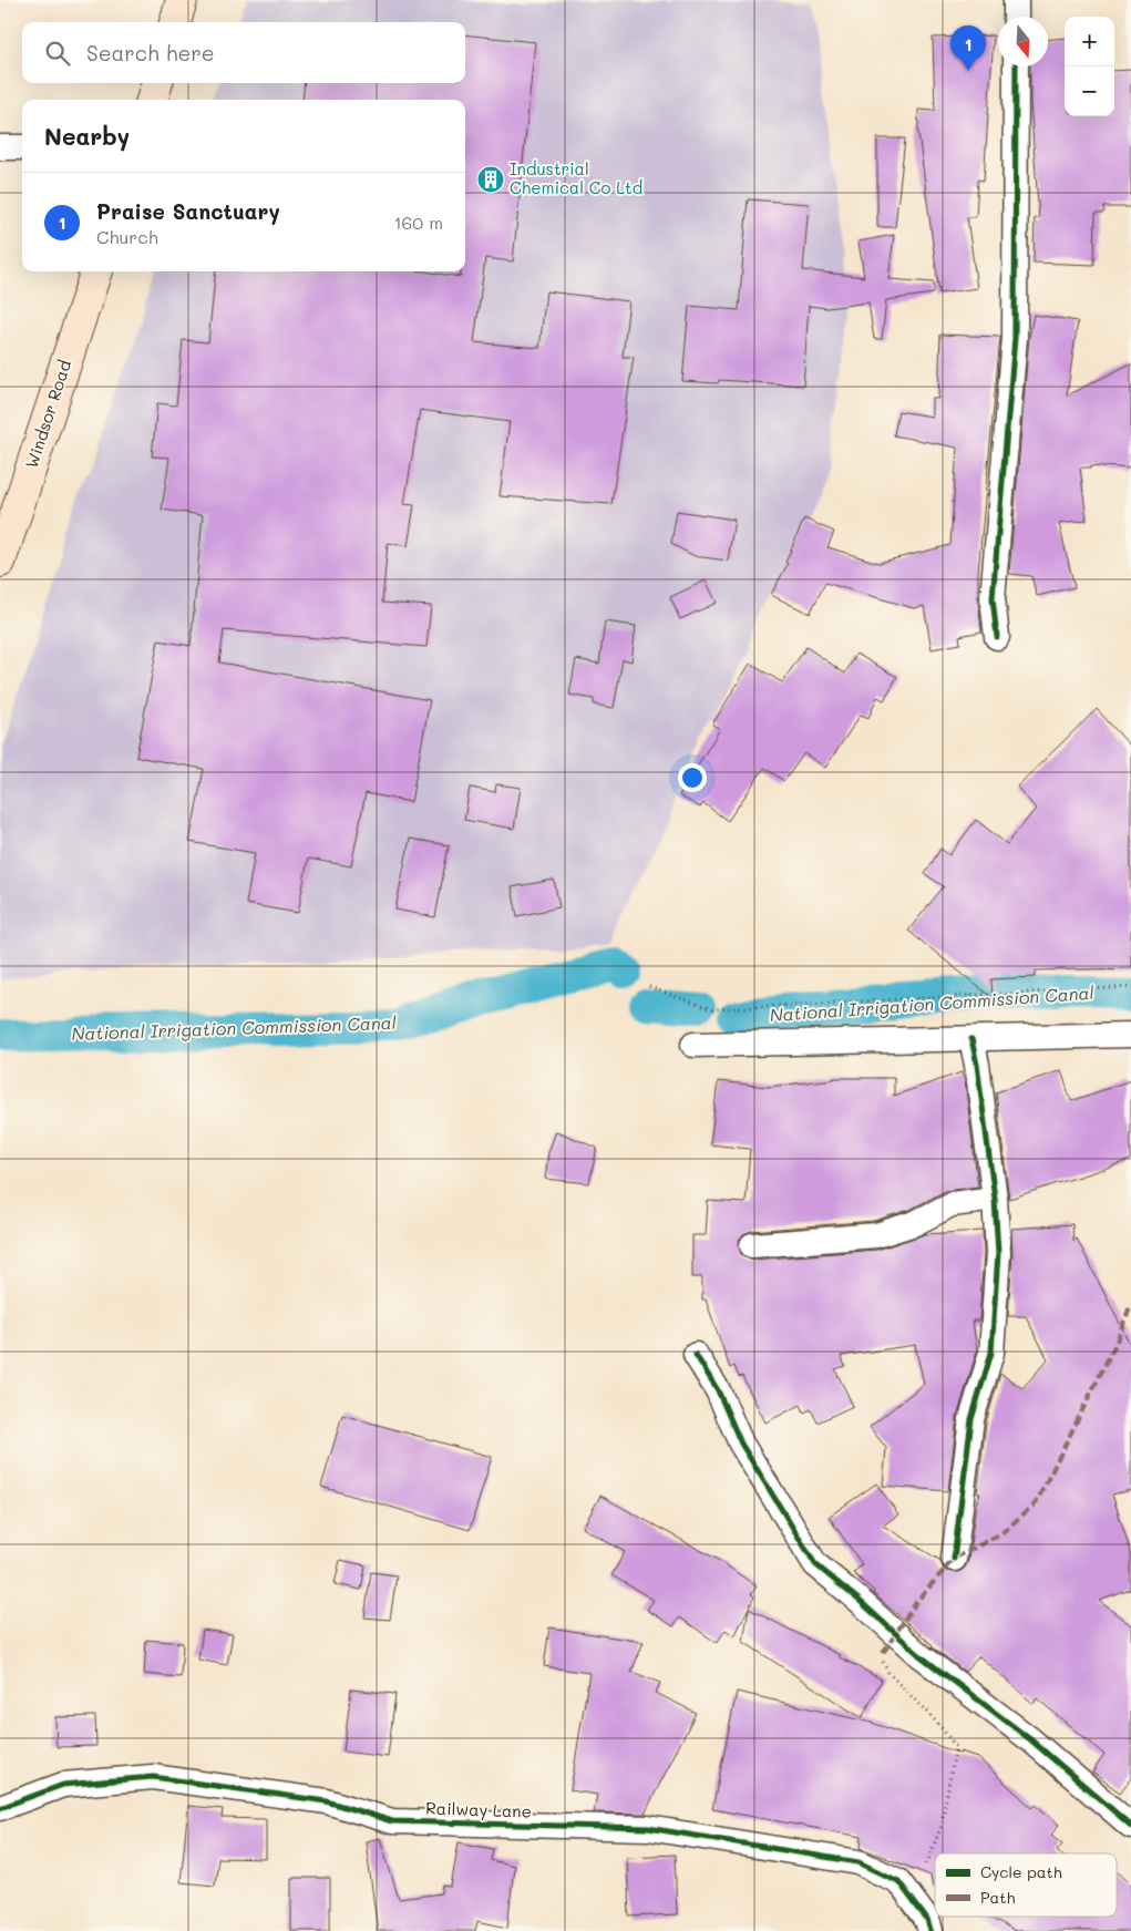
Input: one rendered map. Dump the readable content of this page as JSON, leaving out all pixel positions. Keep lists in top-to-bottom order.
{
  "streets": {
    "main road": ["Windsor Road"],
    "street": ["Railway Lane"]
  },
  "water": ["National Irrigation Commission Canal"],
  "places": {
    "building": ["Industrial Chemical Co Ltd"]
  },
  "legend": ["Cycle path", "Path"],
  "north": "bottom",
  "page": {
    "map_buttons": ["+", "−"],
    "search": "Search here",
    "pins": "1",
    "heading": "Nearby",
    "list": [
      {
        "mark": "1",
        "name": "Praise Sanctuary",
        "note": "Church",
        "value": "160 m"
      }
    ]
  }
}
